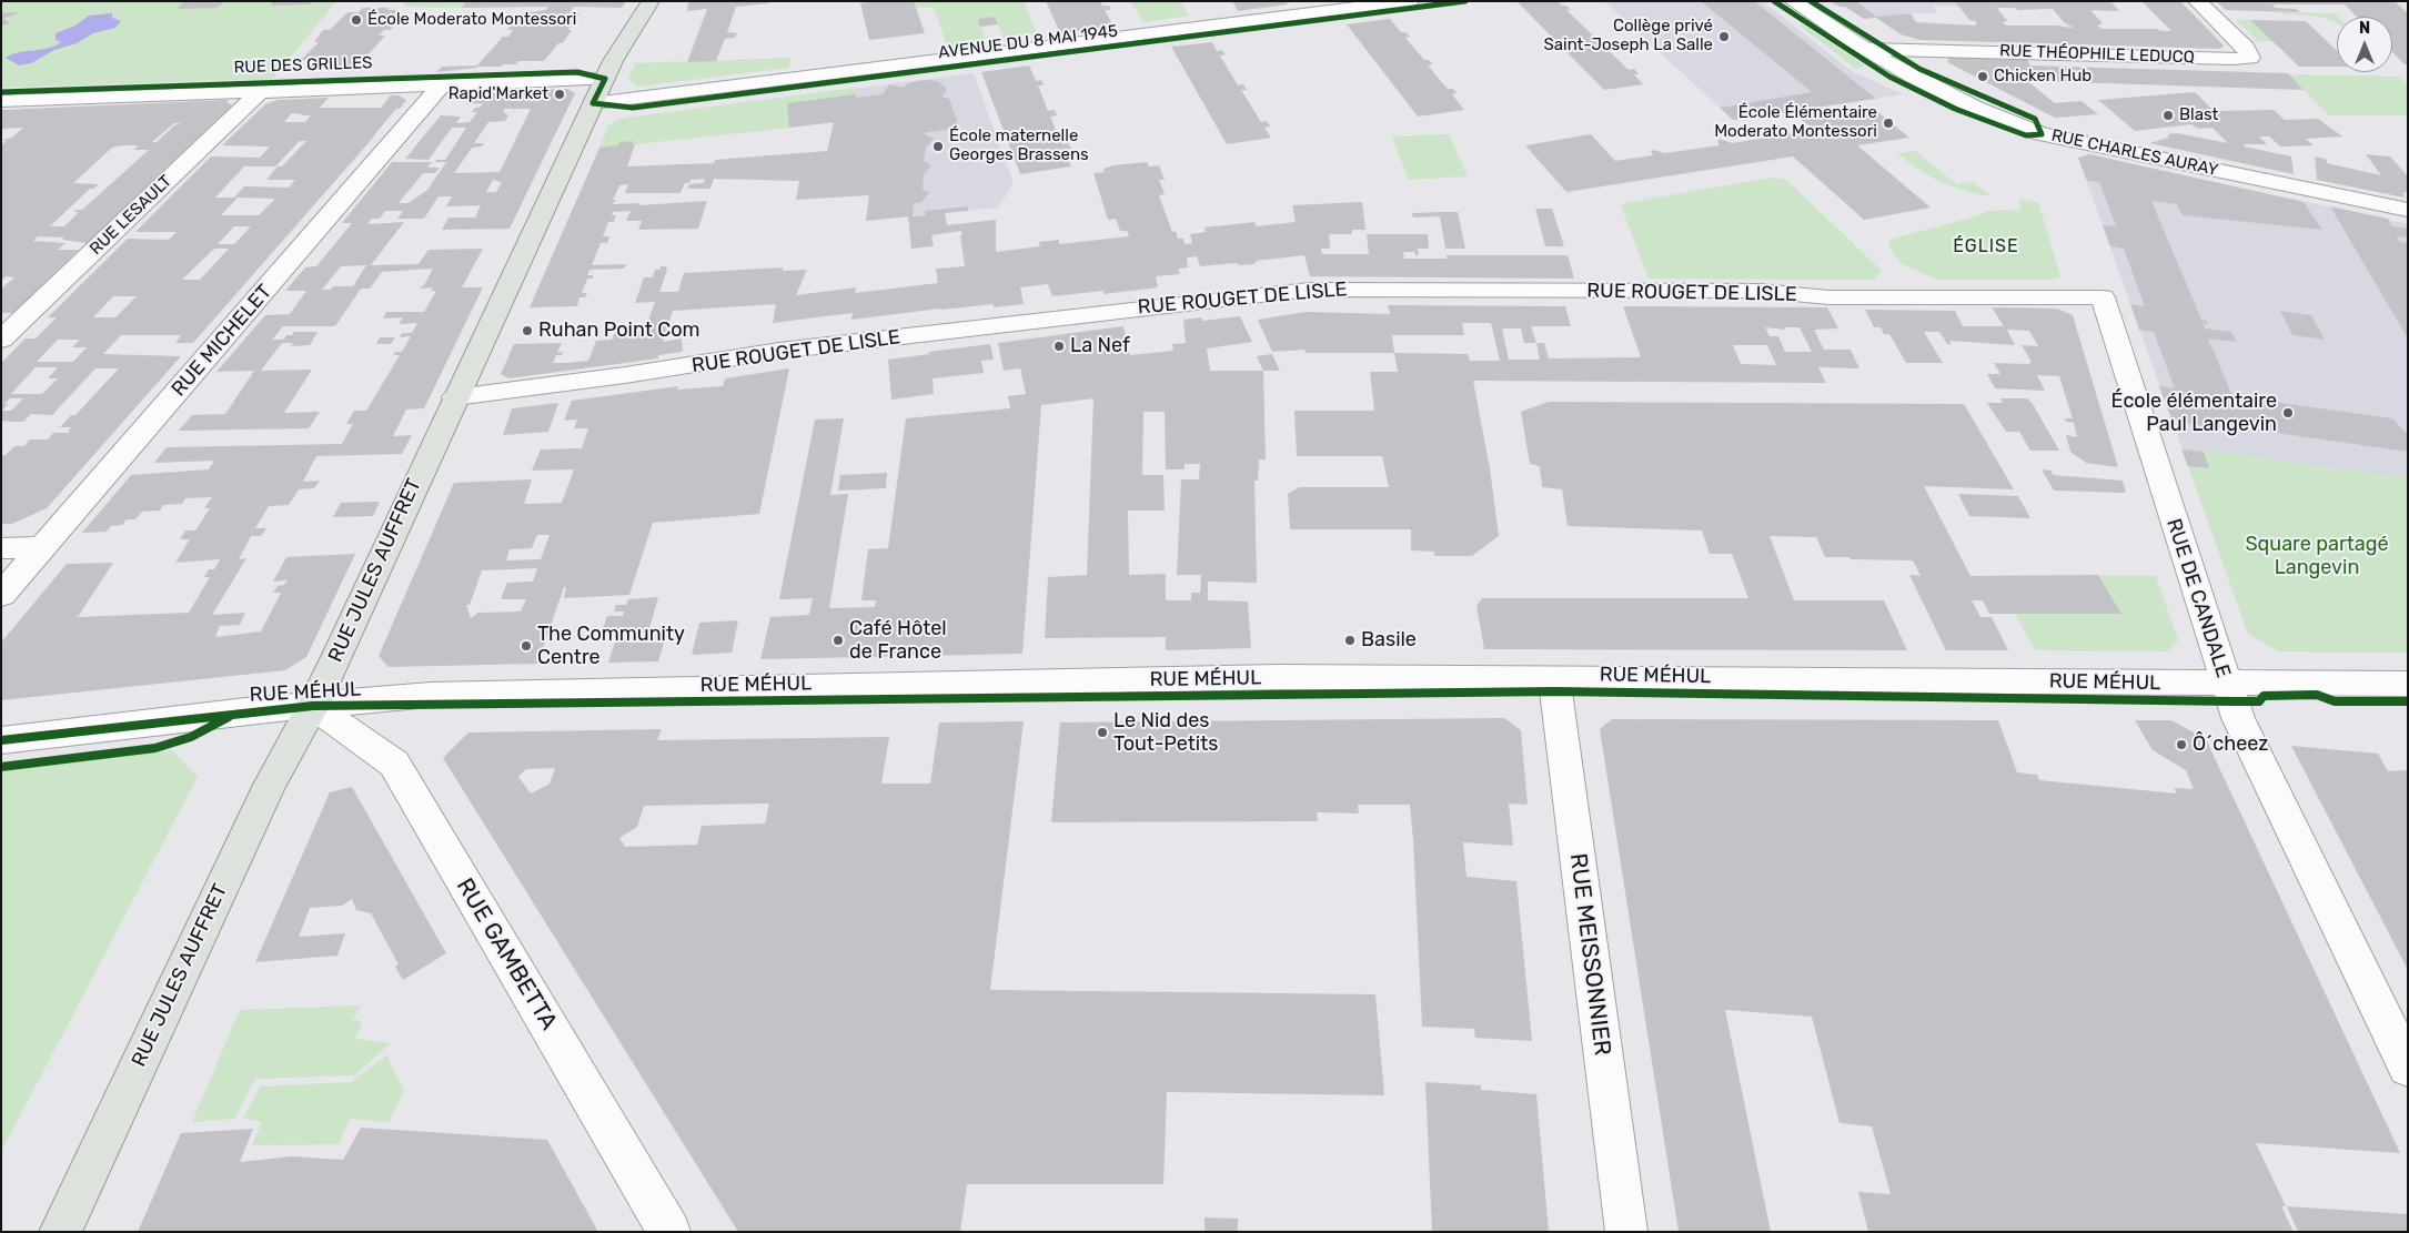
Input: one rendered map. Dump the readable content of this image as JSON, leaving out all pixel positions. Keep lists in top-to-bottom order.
{
  "streets": {
    "main road": ["RUE JULES AUFFRET"],
    "street": [
      "AVENUE DU 8 MAI 1945",
      "RUE THÉOPHILE LEDUCQ",
      "RUE DES GRILLES",
      "RUE CHARLES AURAY",
      "RUE LESAULT",
      "RUE ROUGET DE LISLE",
      "RUE MICHELET",
      "RUE DE CANDALE",
      "RUE MÉHUL",
      "RUE GAMBETTA",
      "RUE MEISSONNIER"
    ]
  },
  "crossings": [
    ["AVENUE DU 8 MAI 1945", "RUE JULES AUFFRET"],
    ["RUE THÉOPHILE LEDUCQ", "RUE CHARLES AURAY"],
    ["RUE DES GRILLES", "RUE LESAULT"],
    ["RUE DES GRILLES", "RUE MICHELET"],
    ["RUE DES GRILLES", "RUE JULES AUFFRET"],
    ["RUE ROUGET DE LISLE", "RUE JULES AUFFRET"],
    ["RUE ROUGET DE LISLE", "RUE DE CANDALE"],
    ["RUE JULES AUFFRET", "RUE MÉHUL"],
    ["RUE JULES AUFFRET", "RUE GAMBETTA"],
    ["RUE DE CANDALE", "RUE MÉHUL"],
    ["RUE MÉHUL", "RUE GAMBETTA"],
    ["RUE MÉHUL", "RUE MEISSONNIER"]
  ],
  "districts": ["ÉGLISE"],
  "parks": ["Square partagé Langevin"],
  "places": [
    "École Moderato Montessori",
    "Collège privé Saint-Joseph La Salle",
    "Chicken Hub",
    "Rapid'Market",
    "Blast",
    "École Élémentaire Moderato Montessori",
    "École maternelle Georges Brassens",
    "Ruhan Point Com",
    "La Nef",
    "École élémentaire Paul Langevin",
    "Café Hôtel de France",
    "Basile",
    "The Community Centre",
    "Le Nid des Tout-Petits",
    "Ô´cheez"
  ],
  "north": "top"
}
